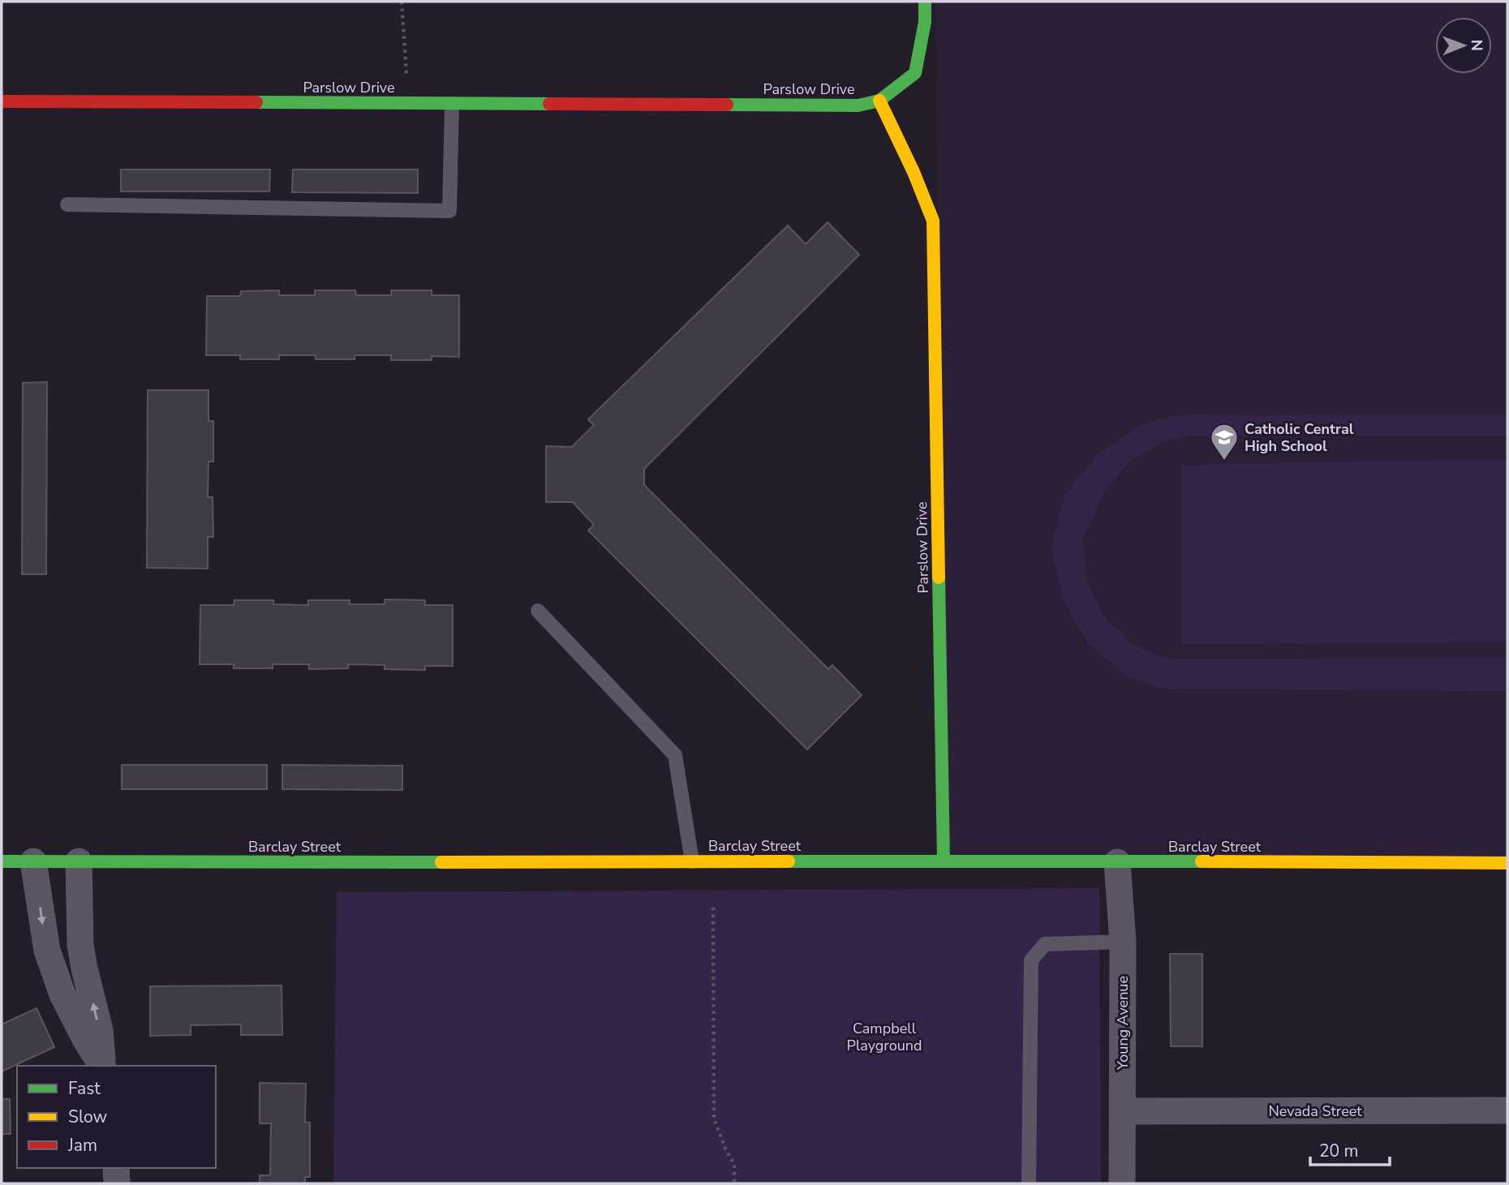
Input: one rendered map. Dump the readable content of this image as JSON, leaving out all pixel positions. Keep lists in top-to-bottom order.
{
  "streets": {
    "street": [
      "Parslow Drive",
      "Barclay Street",
      "Young Avenue",
      "Nevada Street"
    ]
  },
  "crossings": [
    ["Parslow Drive", "Barclay Street"],
    ["Barclay Street", "Young Avenue"],
    ["Young Avenue", "Nevada Street"]
  ],
  "parks": ["Campbell Playground"],
  "places": {
    "school or university": ["Catholic Central High School"]
  },
  "legend": ["Fast", "Slow", "Jam"],
  "scale_bar": "20 m",
  "north": "right"
}
